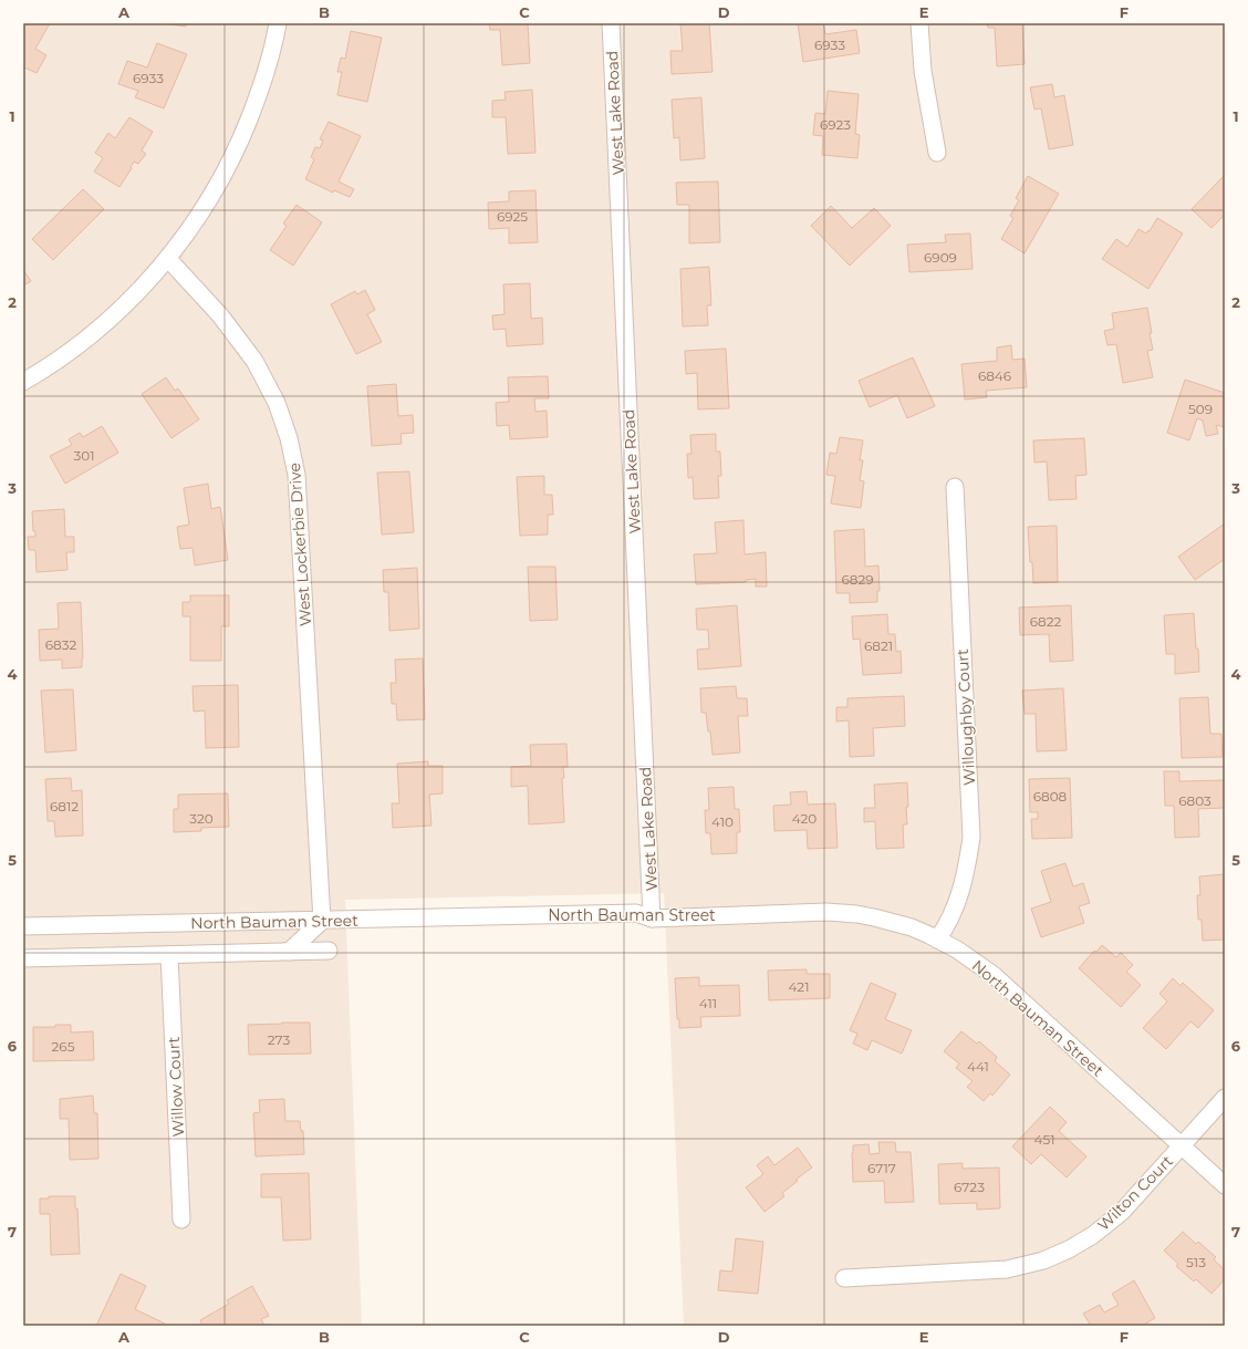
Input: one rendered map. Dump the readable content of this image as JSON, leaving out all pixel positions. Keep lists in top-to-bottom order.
{
  "streets": {
    "street": [
      "West Lake Road",
      "West Lockerbie Drive",
      "Willoughby Court",
      "North Bauman Street",
      "Willow Court",
      "Wilton Court"
    ]
  },
  "crossings": [
    ["West Lake Road", "North Bauman Street"],
    ["West Lockerbie Drive", "North Bauman Street"],
    ["Willoughby Court", "North Bauman Street"],
    ["North Bauman Street", "Willow Court"],
    ["North Bauman Street", "Wilton Court"]
  ],
  "house_numbers": [
    "6933",
    "6933",
    "6923",
    "6925",
    "6909",
    "6846",
    "509",
    "301",
    "6829",
    "6822",
    "6832",
    "6821",
    "6808",
    "6803",
    "6812",
    "320",
    "420",
    "410",
    "421",
    "411",
    "273",
    "265",
    "441",
    "451",
    "6717",
    "6723",
    "513"
  ],
  "grid": {
    "columns": [
      "A",
      "B",
      "C",
      "D",
      "E",
      "F"
    ],
    "rows": [
      "1",
      "2",
      "3",
      "4",
      "5",
      "6",
      "7"
    ]
  }
}
